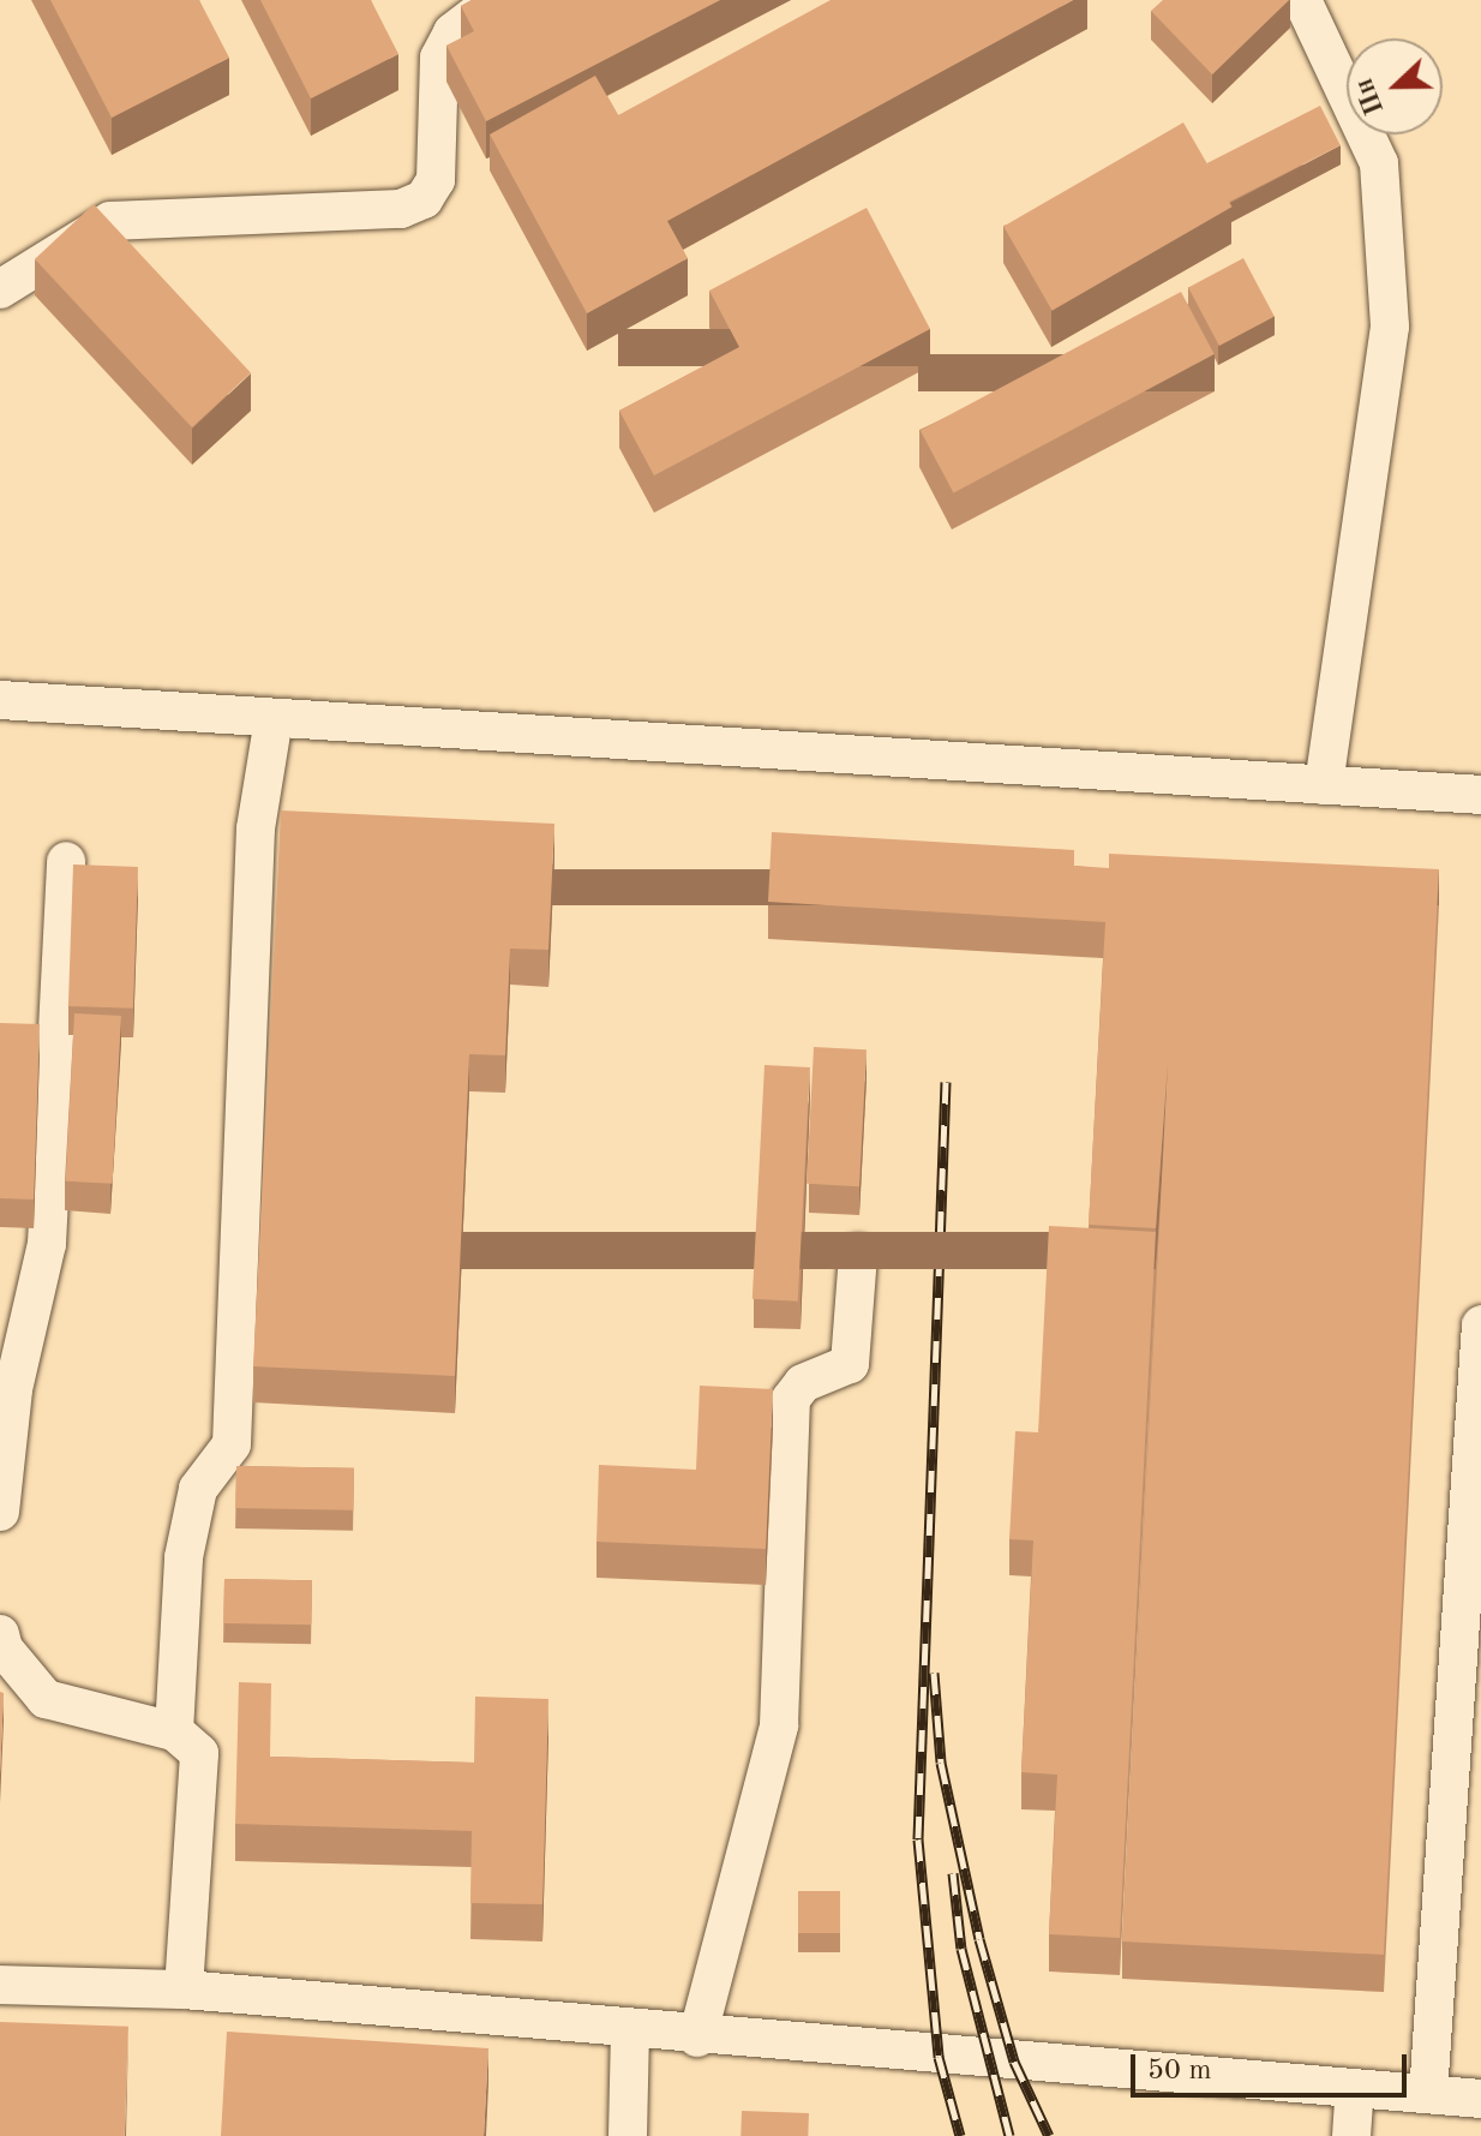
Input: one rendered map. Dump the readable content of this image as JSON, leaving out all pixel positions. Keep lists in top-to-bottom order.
{
  "scale_bar": "50 m",
  "north": "left"
}
